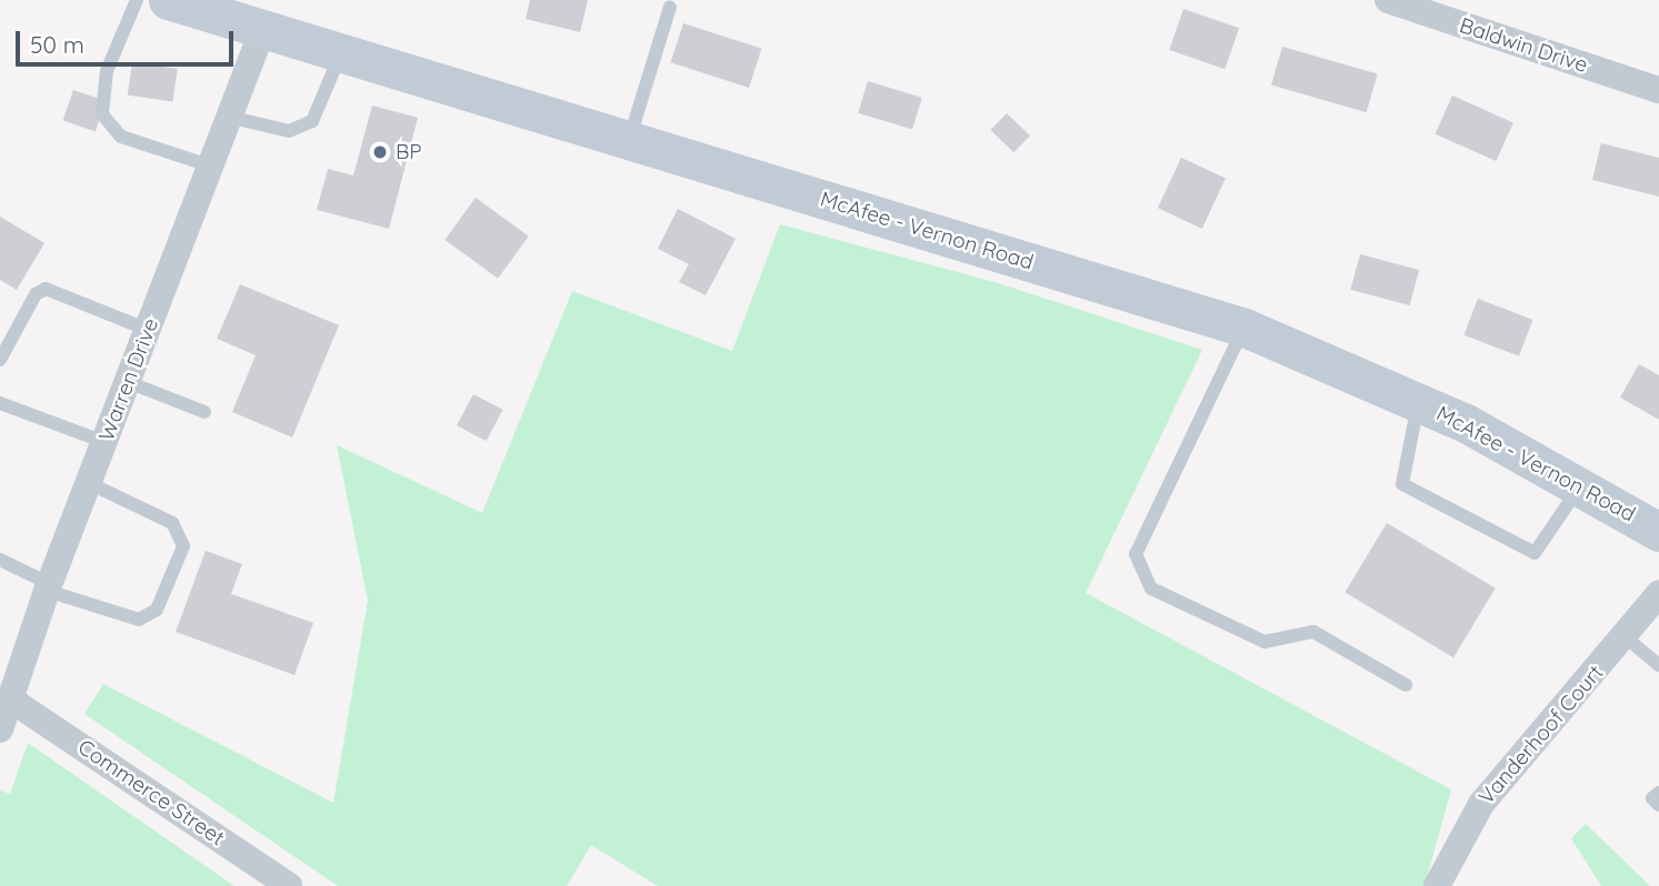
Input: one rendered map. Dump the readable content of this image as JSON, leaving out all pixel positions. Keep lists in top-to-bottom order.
{
  "streets": {
    "main road": ["McAfee - Vernon Road"],
    "street": [
      "Baldwin Drive",
      "Warren Drive",
      "Vanderhoof Court",
      "Commerce Street"
    ]
  },
  "crossings": [
    ["McAfee - Vernon Road", "Warren Drive"],
    ["Warren Drive", "Commerce Street"]
  ],
  "places": ["BP"],
  "scale_bar": "50 m"
}
